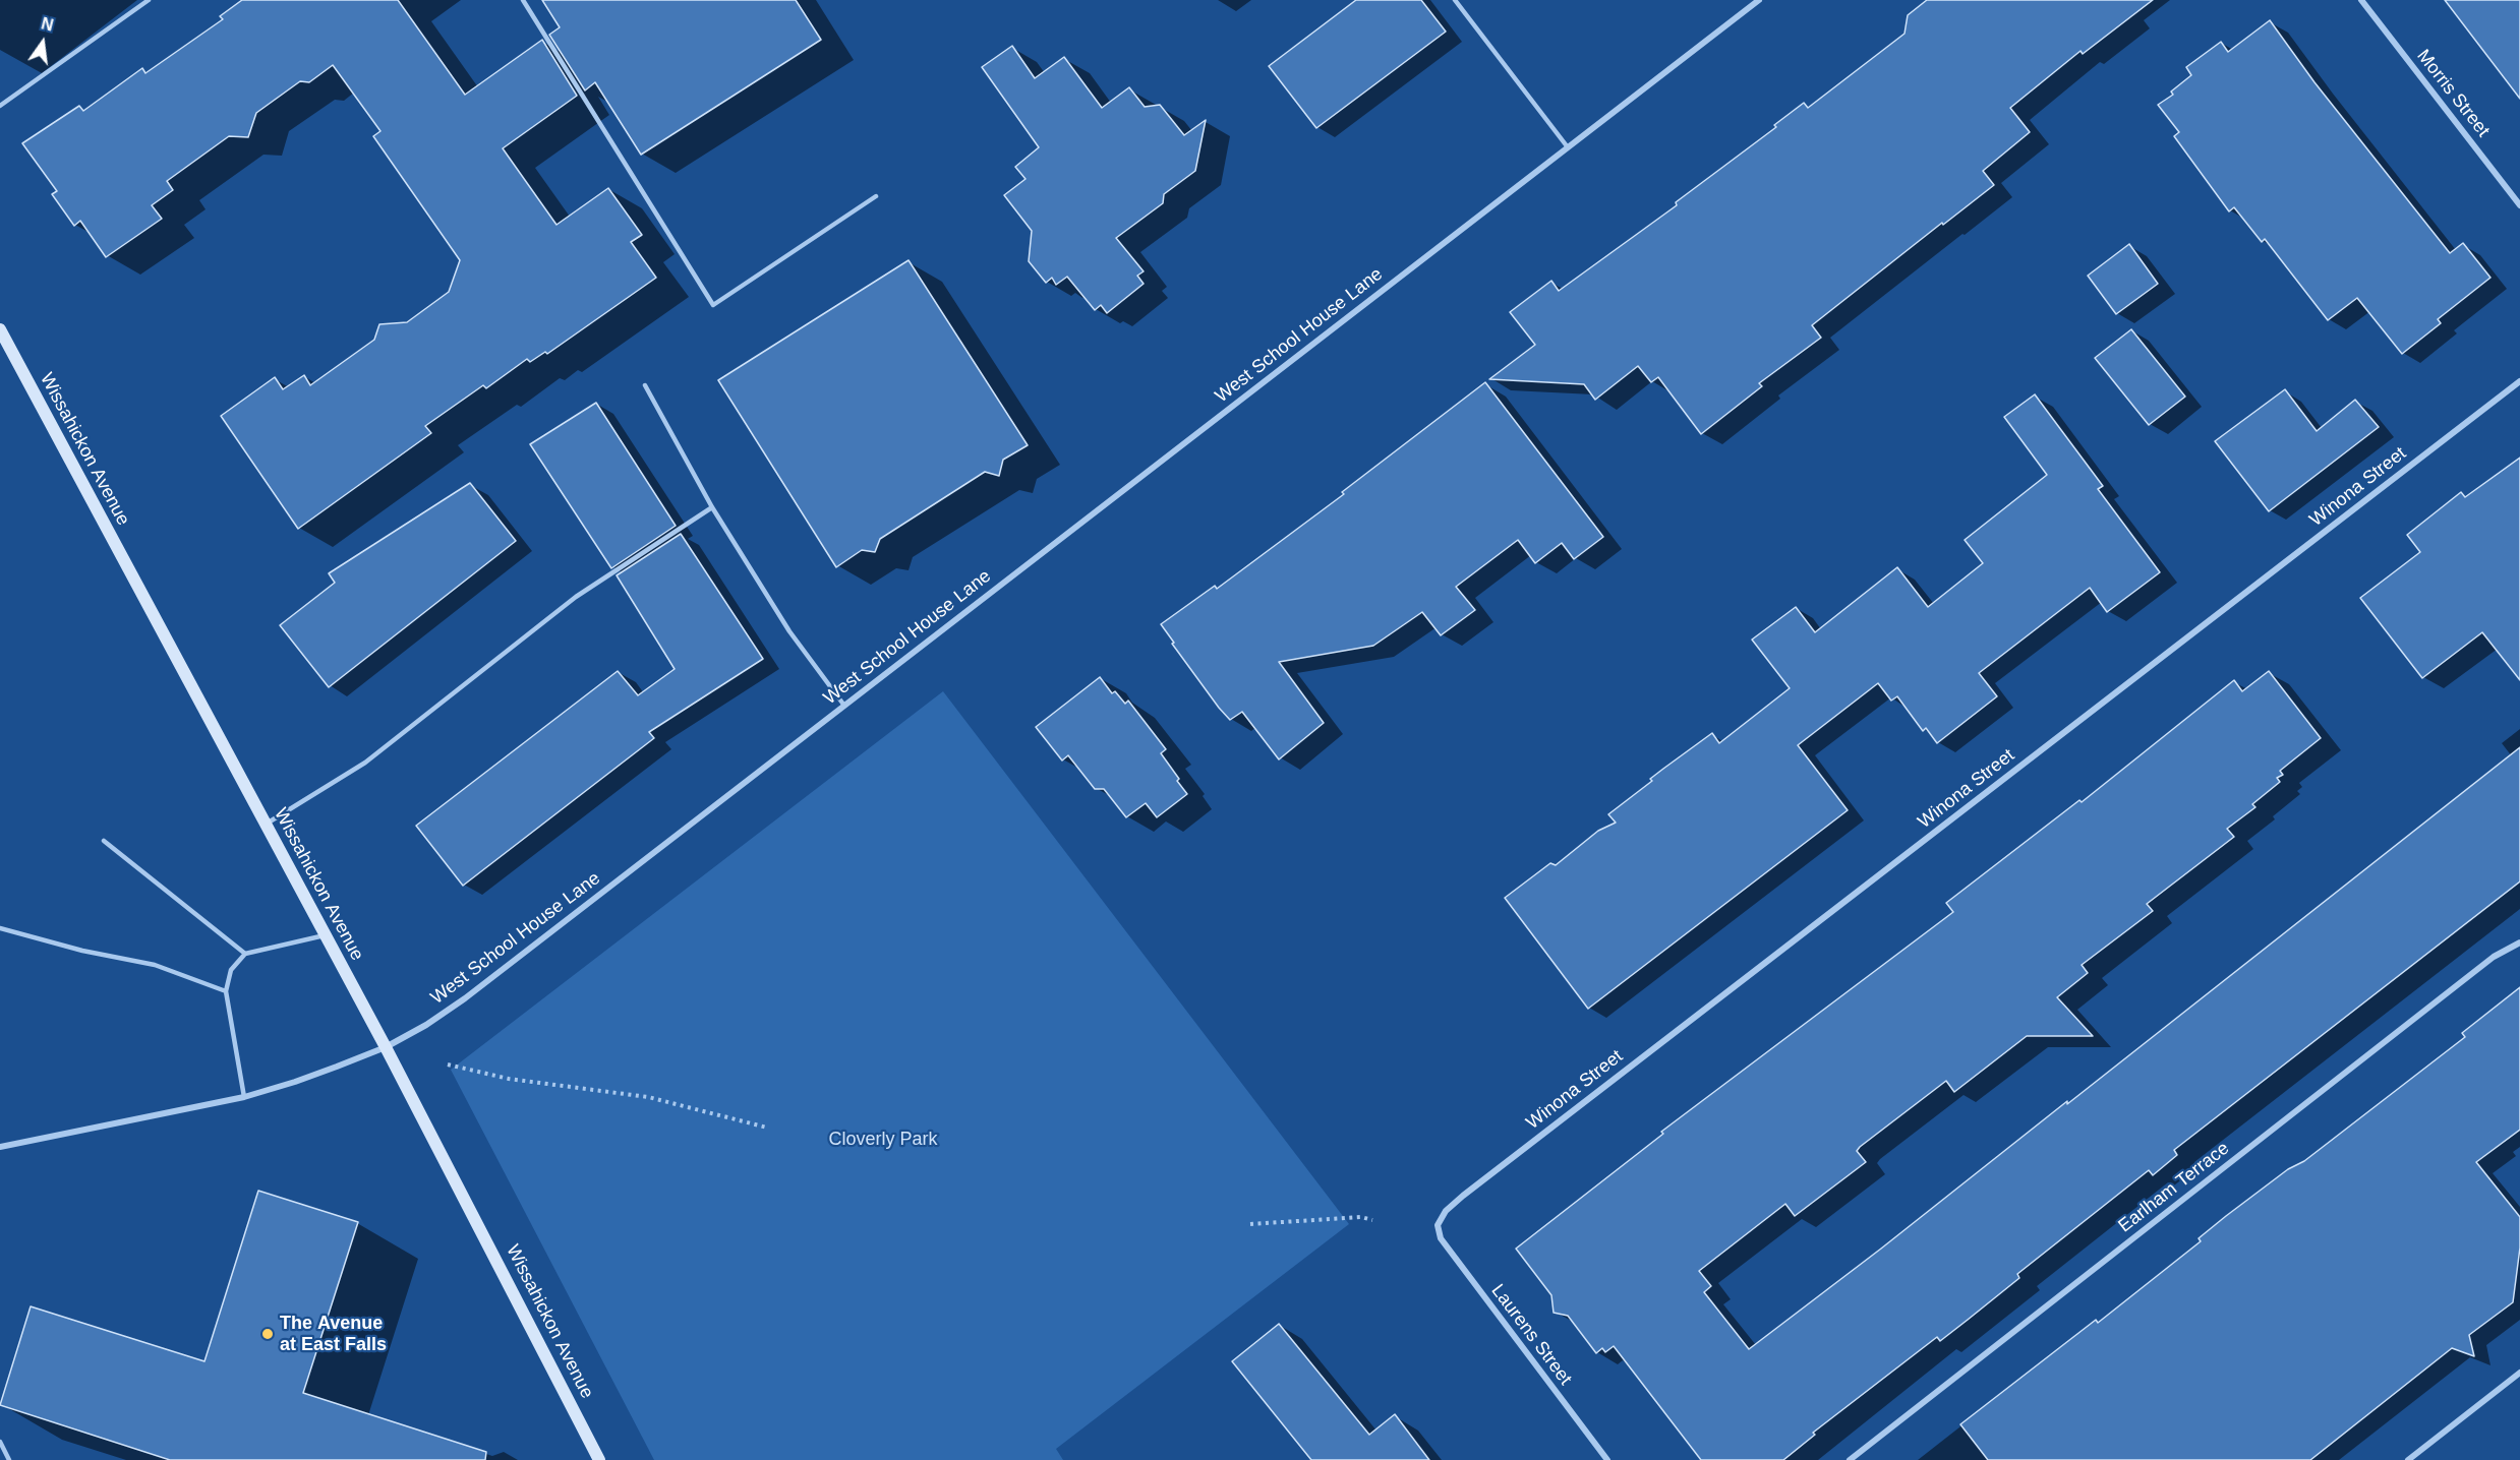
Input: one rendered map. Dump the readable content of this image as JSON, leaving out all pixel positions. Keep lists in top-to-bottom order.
{
  "streets": {
    "street": [
      "Morris Street",
      "West School House Lane",
      "Wissahickon Avenue",
      "Winona Street",
      "Earlham Terrace",
      "Laurens Street"
    ]
  },
  "crossings": [
    ["West School House Lane", "Wissahickon Avenue"],
    ["Winona Street", "Laurens Street"]
  ],
  "parks": ["Cloverly Park"],
  "places": ["The Avenue at East Falls"],
  "north": "top"
}
